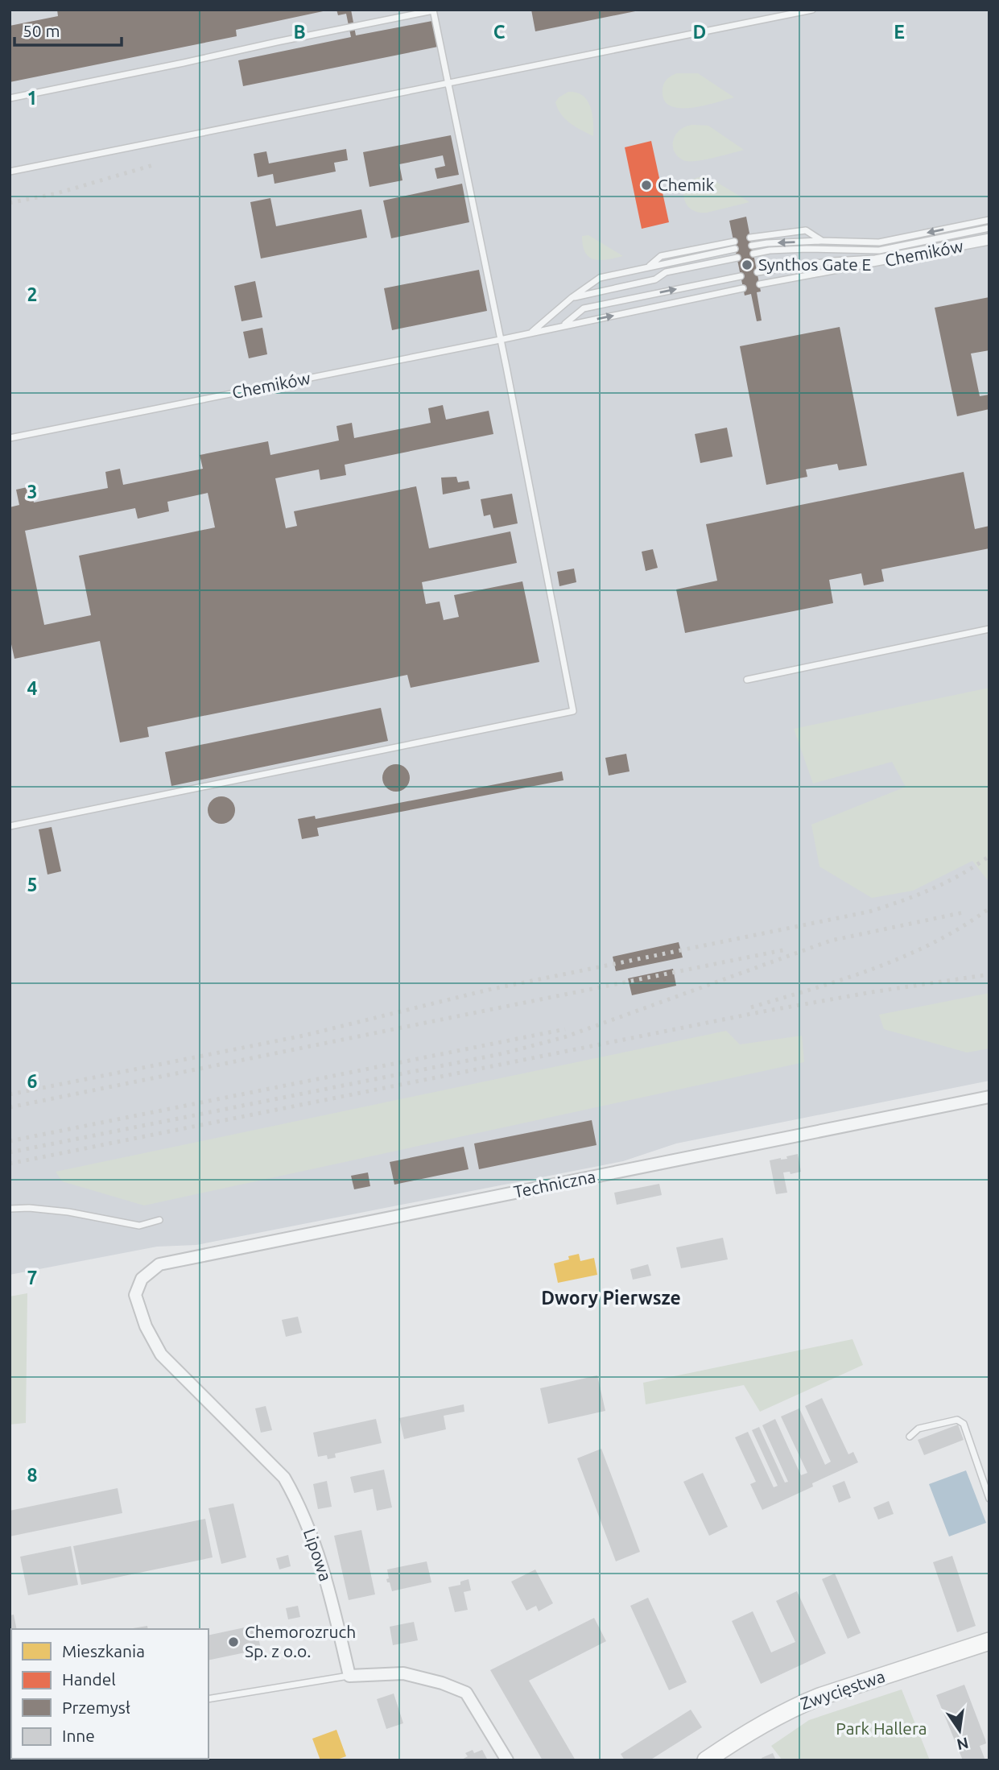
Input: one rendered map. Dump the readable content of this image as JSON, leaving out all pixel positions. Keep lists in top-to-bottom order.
{
  "streets": {
    "street": ["Techniczna", "Lipowa", "Zwycięstwa"],
    "lane": ["Chemików"]
  },
  "crossings": [
    ["Techniczna", "Lipowa"]
  ],
  "districts": ["Dwory Pierwsze"],
  "parks": ["Park Hallera"],
  "places": ["Chemik", "Synthos Gate E", "Chemorozruch Sp. z o.o."],
  "legend": [
    "Mieszkania",
    "Handel",
    "Przemysł",
    "Inne"
  ],
  "scale_bar": "50 m",
  "north": "bottom",
  "grid": {
    "columns": [
      "B",
      "C",
      "D",
      "E"
    ],
    "rows": [
      "1",
      "2",
      "3",
      "4",
      "5",
      "6",
      "7",
      "8"
    ]
  }
}
